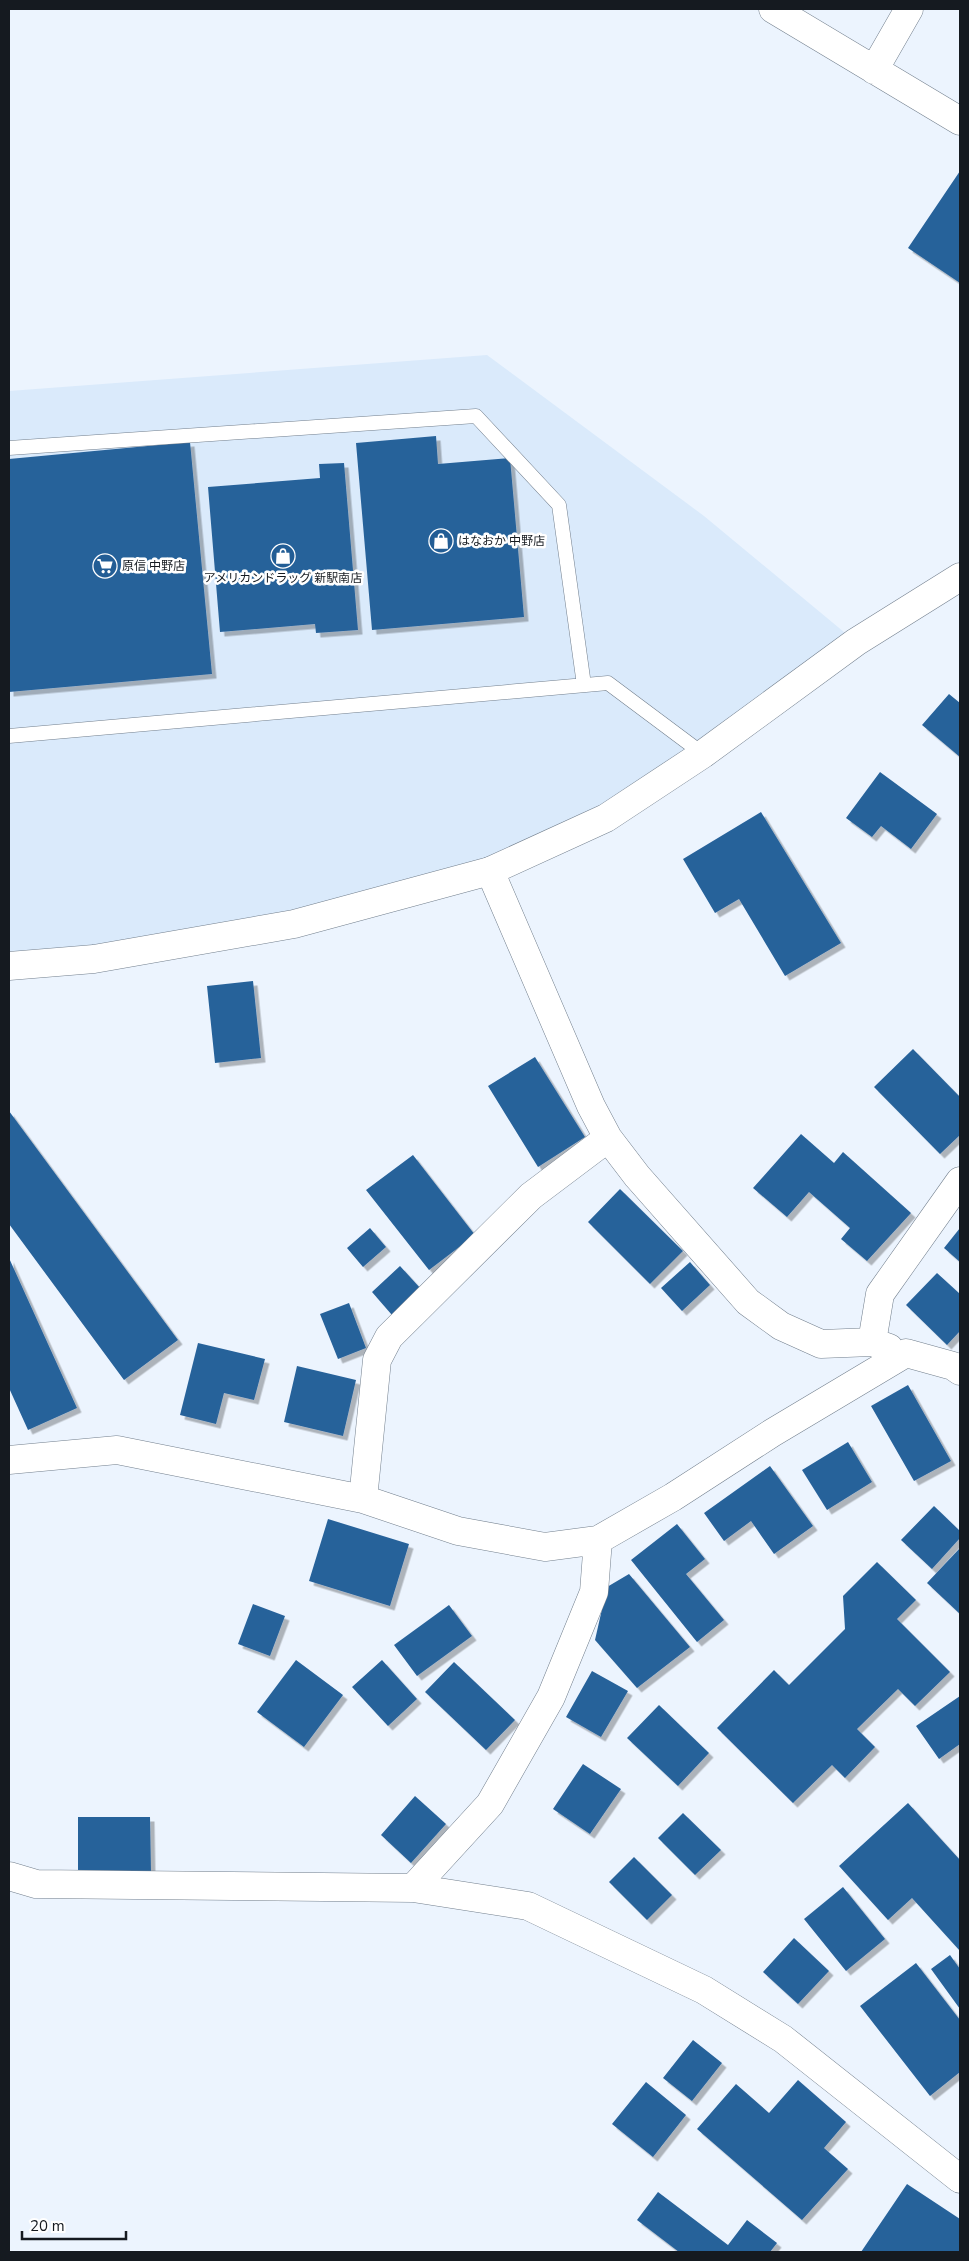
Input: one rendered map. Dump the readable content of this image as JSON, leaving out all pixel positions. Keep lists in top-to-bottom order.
{
  "places": {
    "shop": ["はなおか 中野店", "アメリカンドラッグ 新駅南店"],
    "supermarket": ["原信 中野店"]
  },
  "scale_bar": "20 m"
}
